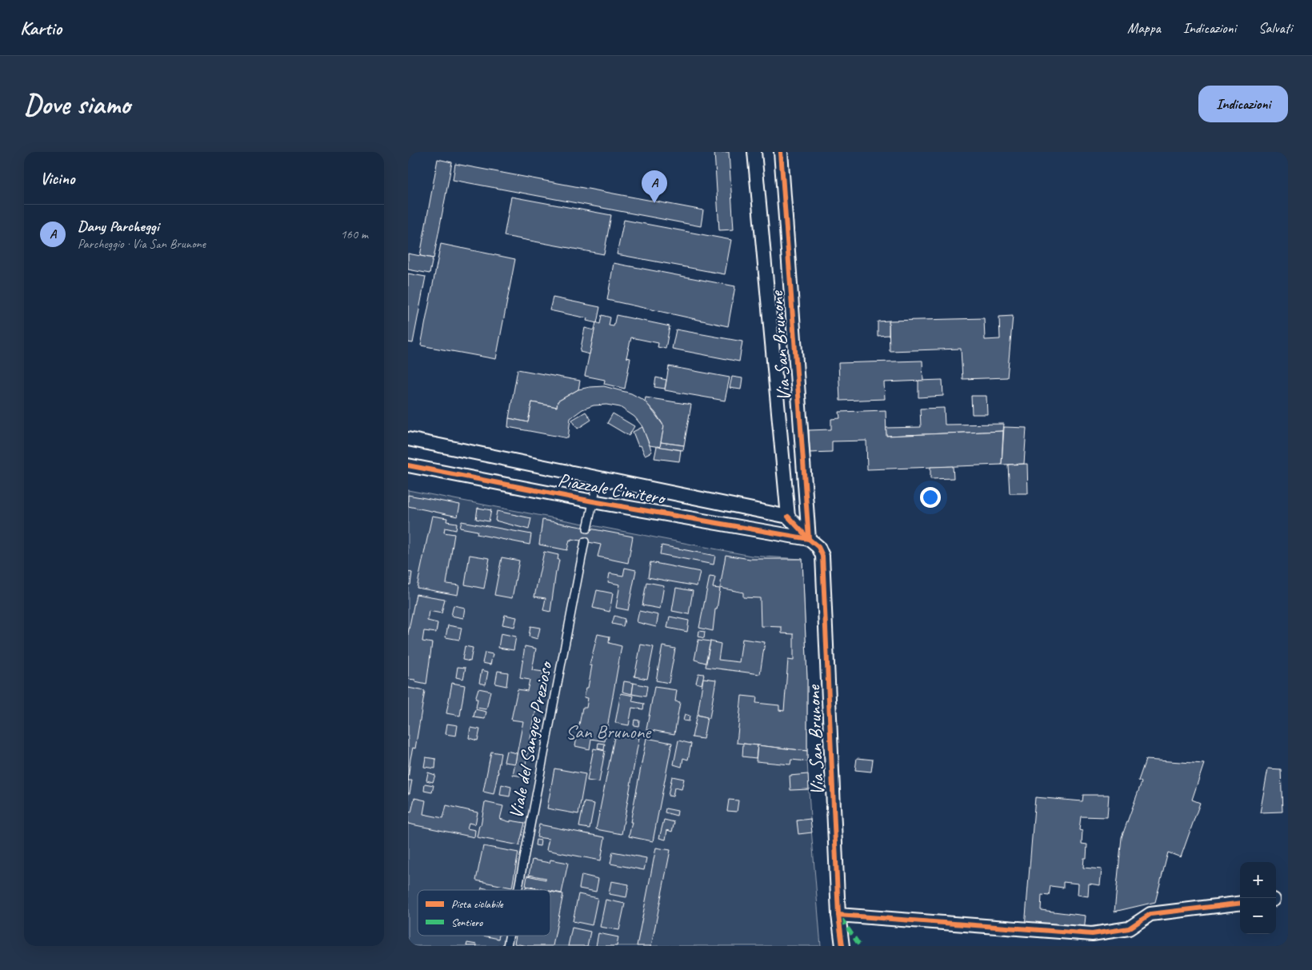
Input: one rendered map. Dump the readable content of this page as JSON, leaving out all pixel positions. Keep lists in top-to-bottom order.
{
  "streets": {
    "street": ["Via San Brunone", "Piazzale Cimitero"],
    "lane": ["Viale del Sangue Prezioso"]
  },
  "crossings": [
    ["Via San Brunone", "Piazzale Cimitero"]
  ],
  "parks": ["San Brunone"],
  "legend": ["Pista ciclabile", "Sentiero"],
  "page": {
    "header": "Kartio",
    "nav": ["Mappa", "Indicazioni", "Salvati"],
    "buttons": "Indicazioni",
    "title": "Dove siamo",
    "heading": "Vicino",
    "pins": "A",
    "list": [
      {
        "mark": "A",
        "name": "Dany Parcheggi",
        "note": "Parcheggio · Via San Brunone",
        "value": "160 m"
      }
    ],
    "map_buttons": ["+", "−"]
  }
}
